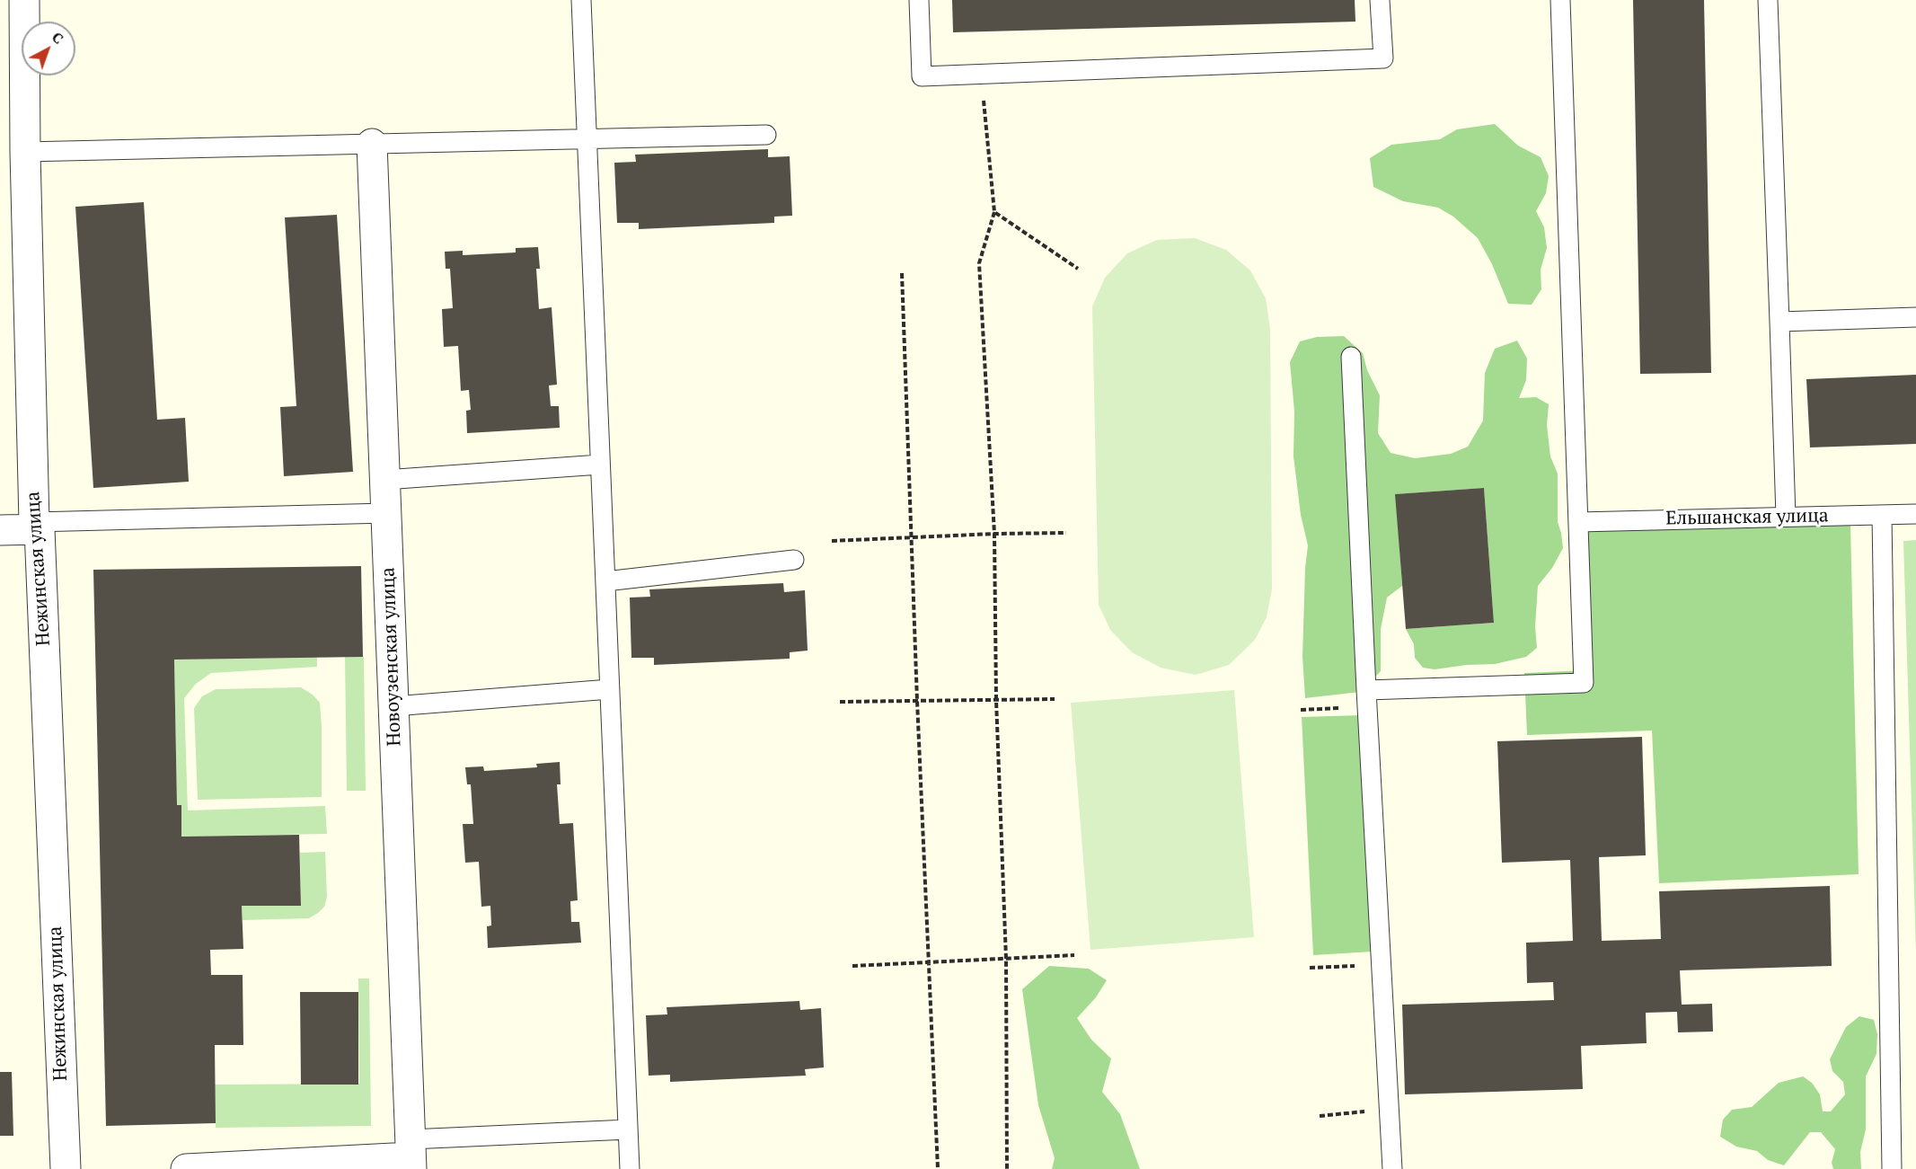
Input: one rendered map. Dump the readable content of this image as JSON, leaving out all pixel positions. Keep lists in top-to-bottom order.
{
  "streets": {
    "street": ["Нежинская улица", "Новоузенская улица"],
    "lane": ["Ельшанская улица"]
  },
  "north": "top right"
}
